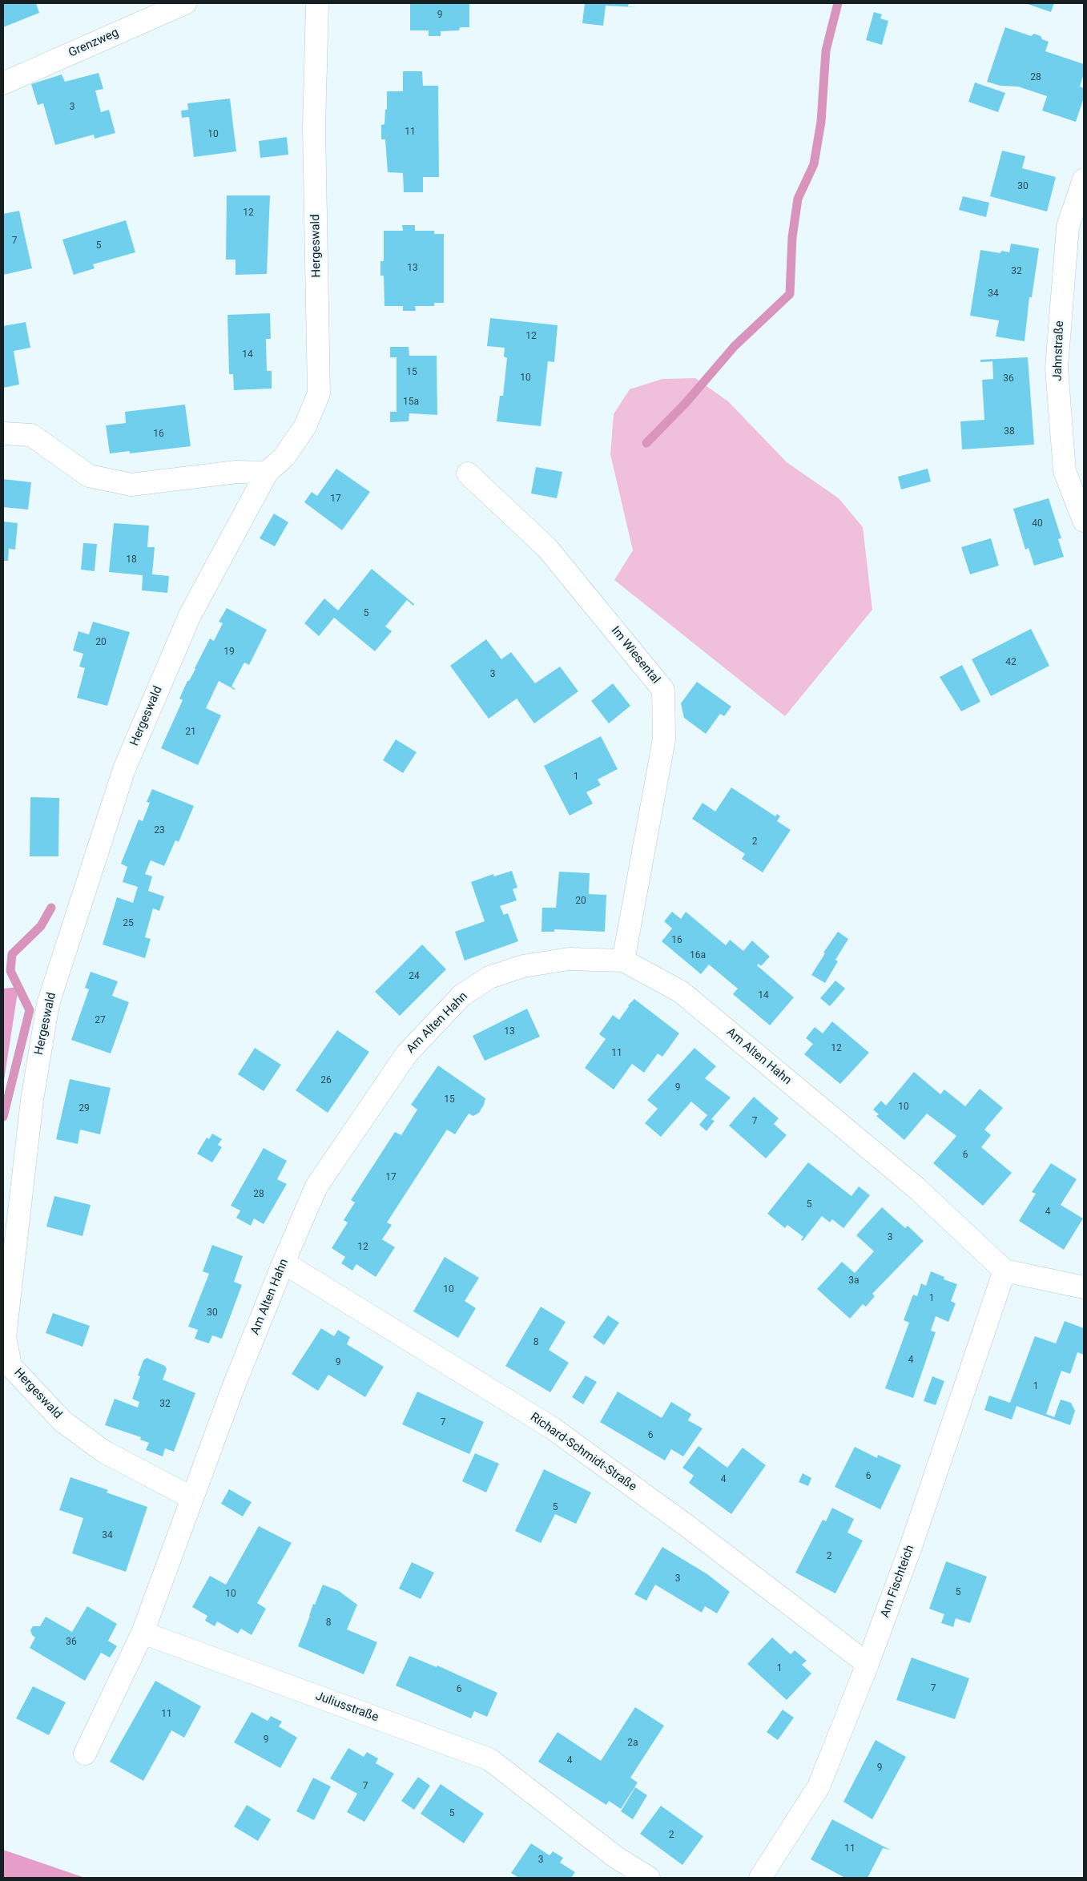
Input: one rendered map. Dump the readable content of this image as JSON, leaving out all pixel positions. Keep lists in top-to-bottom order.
{
  "streets": {
    "street": [
      "Grenzweg",
      "Hergeswald",
      "Jahnstraße",
      "Im Wiesental",
      "Am Alten Hahn",
      "Richard-Schmidt-Straße",
      "Am Fischteich",
      "Juliusstraße"
    ]
  },
  "crossings": [
    ["Hergeswald", "Am Alten Hahn"],
    ["Im Wiesental", "Am Alten Hahn"],
    ["Am Alten Hahn", "Richard-Schmidt-Straße"],
    ["Am Alten Hahn", "Am Fischteich"],
    ["Am Alten Hahn", "Juliusstraße"],
    ["Richard-Schmidt-Straße", "Am Fischteich"]
  ],
  "house_numbers": [
    "9",
    "28",
    "3",
    "11",
    "10",
    "30",
    "12",
    "7",
    "5",
    "13",
    "32",
    "34",
    "12",
    "14",
    "15",
    "10",
    "36",
    "15a",
    "38",
    "16",
    "17",
    "40",
    "18",
    "5",
    "20",
    "19",
    "42",
    "3",
    "21",
    "1",
    "23",
    "2",
    "20",
    "25",
    "16",
    "16a",
    "24",
    "14",
    "27",
    "13",
    "12",
    "11",
    "26",
    "9",
    "15",
    "10",
    "29",
    "7",
    "6",
    "17",
    "28",
    "5",
    "4",
    "3",
    "12",
    "3a",
    "10",
    "1",
    "30",
    "8",
    "4",
    "9",
    "1",
    "32",
    "7",
    "6",
    "6",
    "4",
    "5",
    "34",
    "2",
    "3",
    "5",
    "10",
    "8",
    "36",
    "1",
    "7",
    "6",
    "11",
    "9",
    "2a",
    "4",
    "9",
    "7",
    "5",
    "2",
    "11",
    "3"
  ]
}
